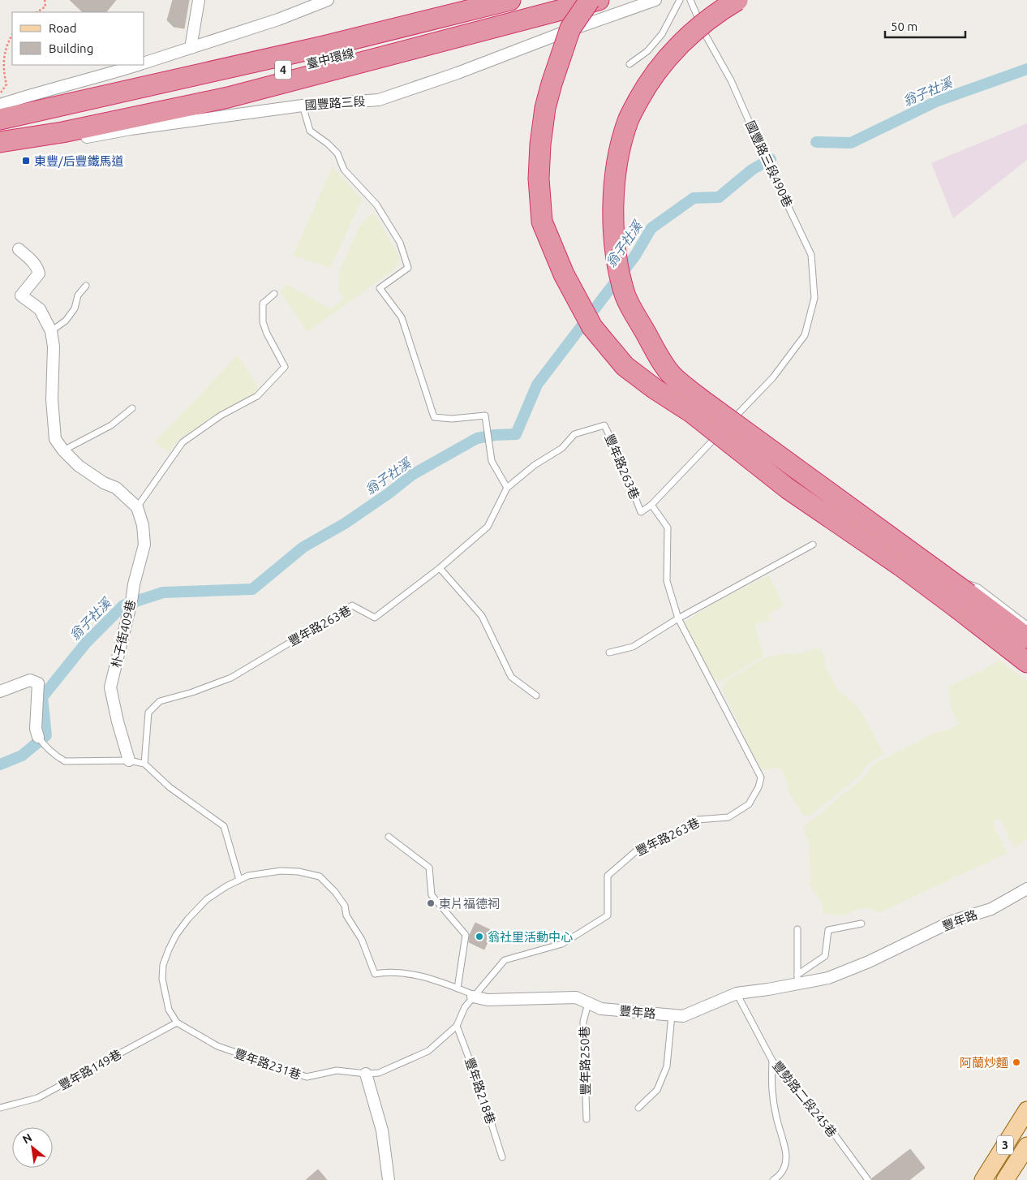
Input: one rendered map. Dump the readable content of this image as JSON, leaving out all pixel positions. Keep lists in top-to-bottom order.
{
  "streets": {
    "highway": ["臺中環線", "4"],
    "main road": ["3"],
    "street": ["國豐路三段", "朴子街409巷", "豐年路"],
    "lane": [
      "國豐路三段490巷",
      "豐年路263巷",
      "豐年路250巷",
      "豐年路231巷",
      "豐年路149巷",
      "豐年路218巷",
      "豐勢路二段245巷"
    ]
  },
  "crossings": [
    ["豐年路263巷", "豐年路"],
    ["豐年路", "豐年路250巷"],
    ["豐年路", "豐勢路二段245巷"],
    ["豐年路231巷", "豐年路149巷"]
  ],
  "water": ["翁子社溪"],
  "places": {
    "transit": ["東豐/后豐鐵馬道"],
    "other": ["東片福德祠", "翁社里活動中心", "阿蘭炒麵"]
  },
  "legend": ["Road", "Building"],
  "scale_bar": "50 m",
  "north": "top left"
}
